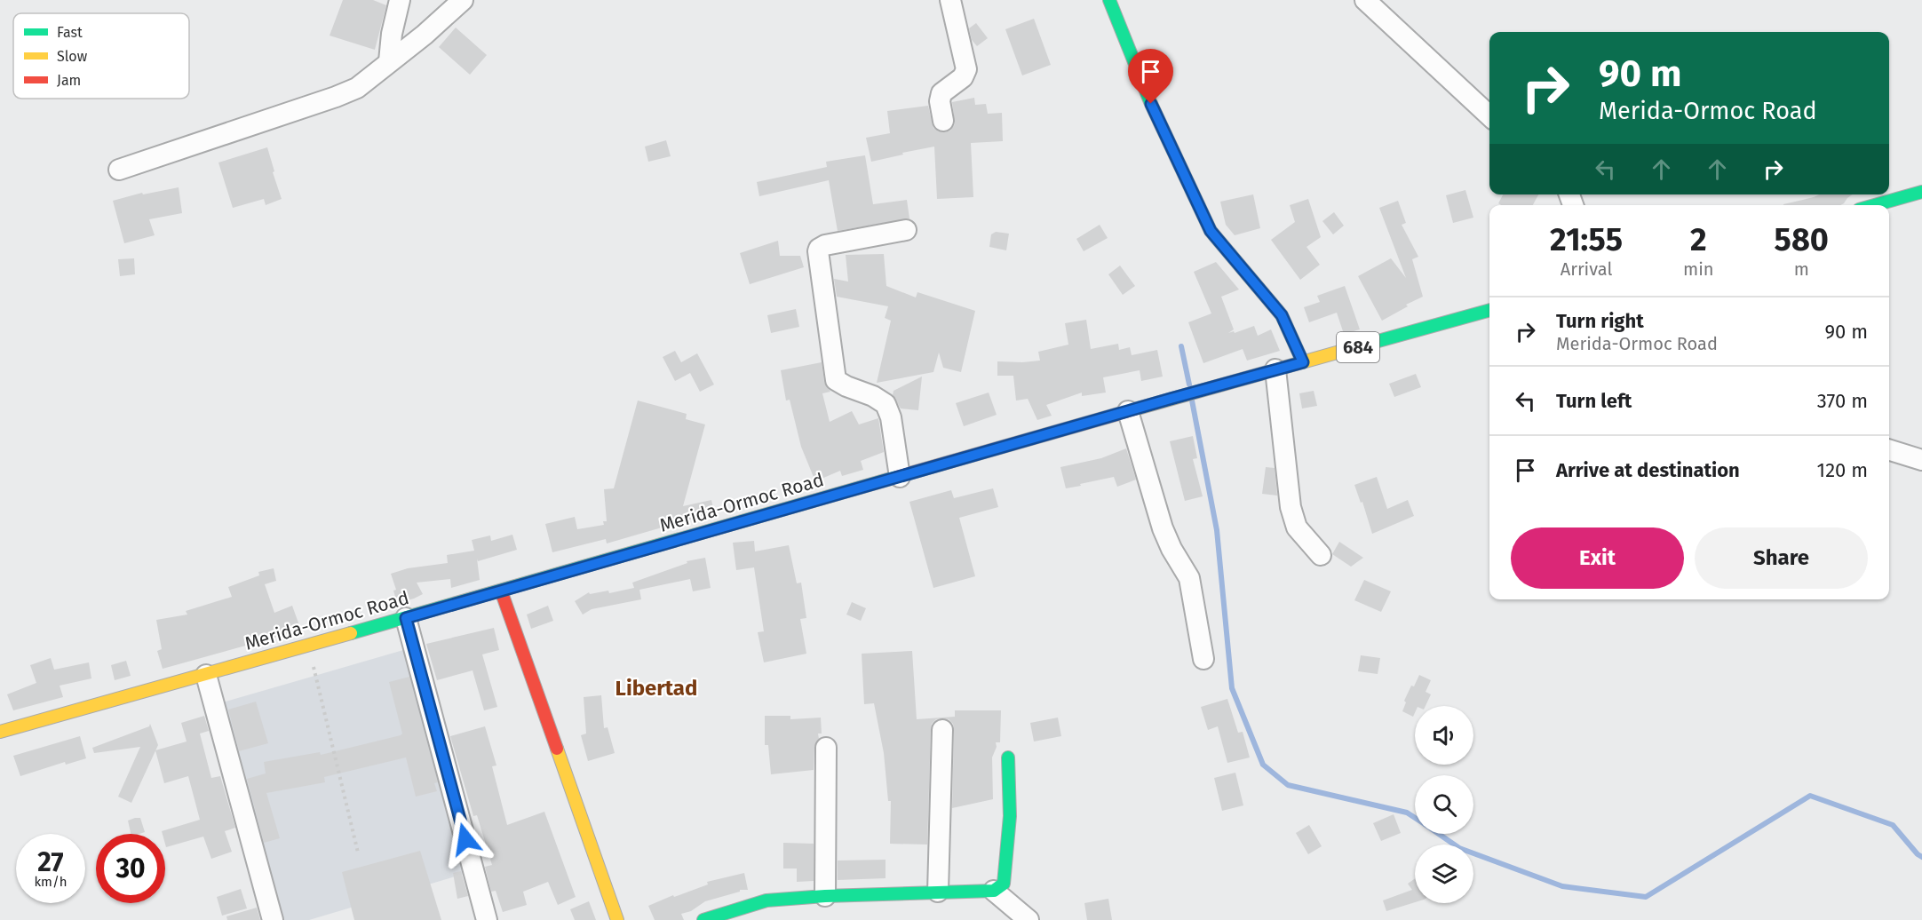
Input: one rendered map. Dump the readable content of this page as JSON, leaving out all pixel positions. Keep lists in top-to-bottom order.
{
  "streets": {
    "main road": ["684", "Merida-Ormoc Road"]
  },
  "districts": ["Libertad"],
  "legend": ["Fast", "Slow", "Jam"],
  "page": {
    "turn": ["90 m", "Merida-Ormoc Road"],
    "eta": [
      "21:55",
      "Arrival",
      "2",
      "min",
      "580",
      "m"
    ],
    "list": [
      {
        "name": "Turn right",
        "note": "Merida-Ormoc Road",
        "value": "90 m"
      },
      {
        "name": "Turn left",
        "value": "370 m"
      },
      {
        "name": "Arrive at destination",
        "value": "120 m"
      }
    ],
    "buttons": ["Exit", "Share"],
    "speed": "27 km/h",
    "limit": "30"
  }
}
